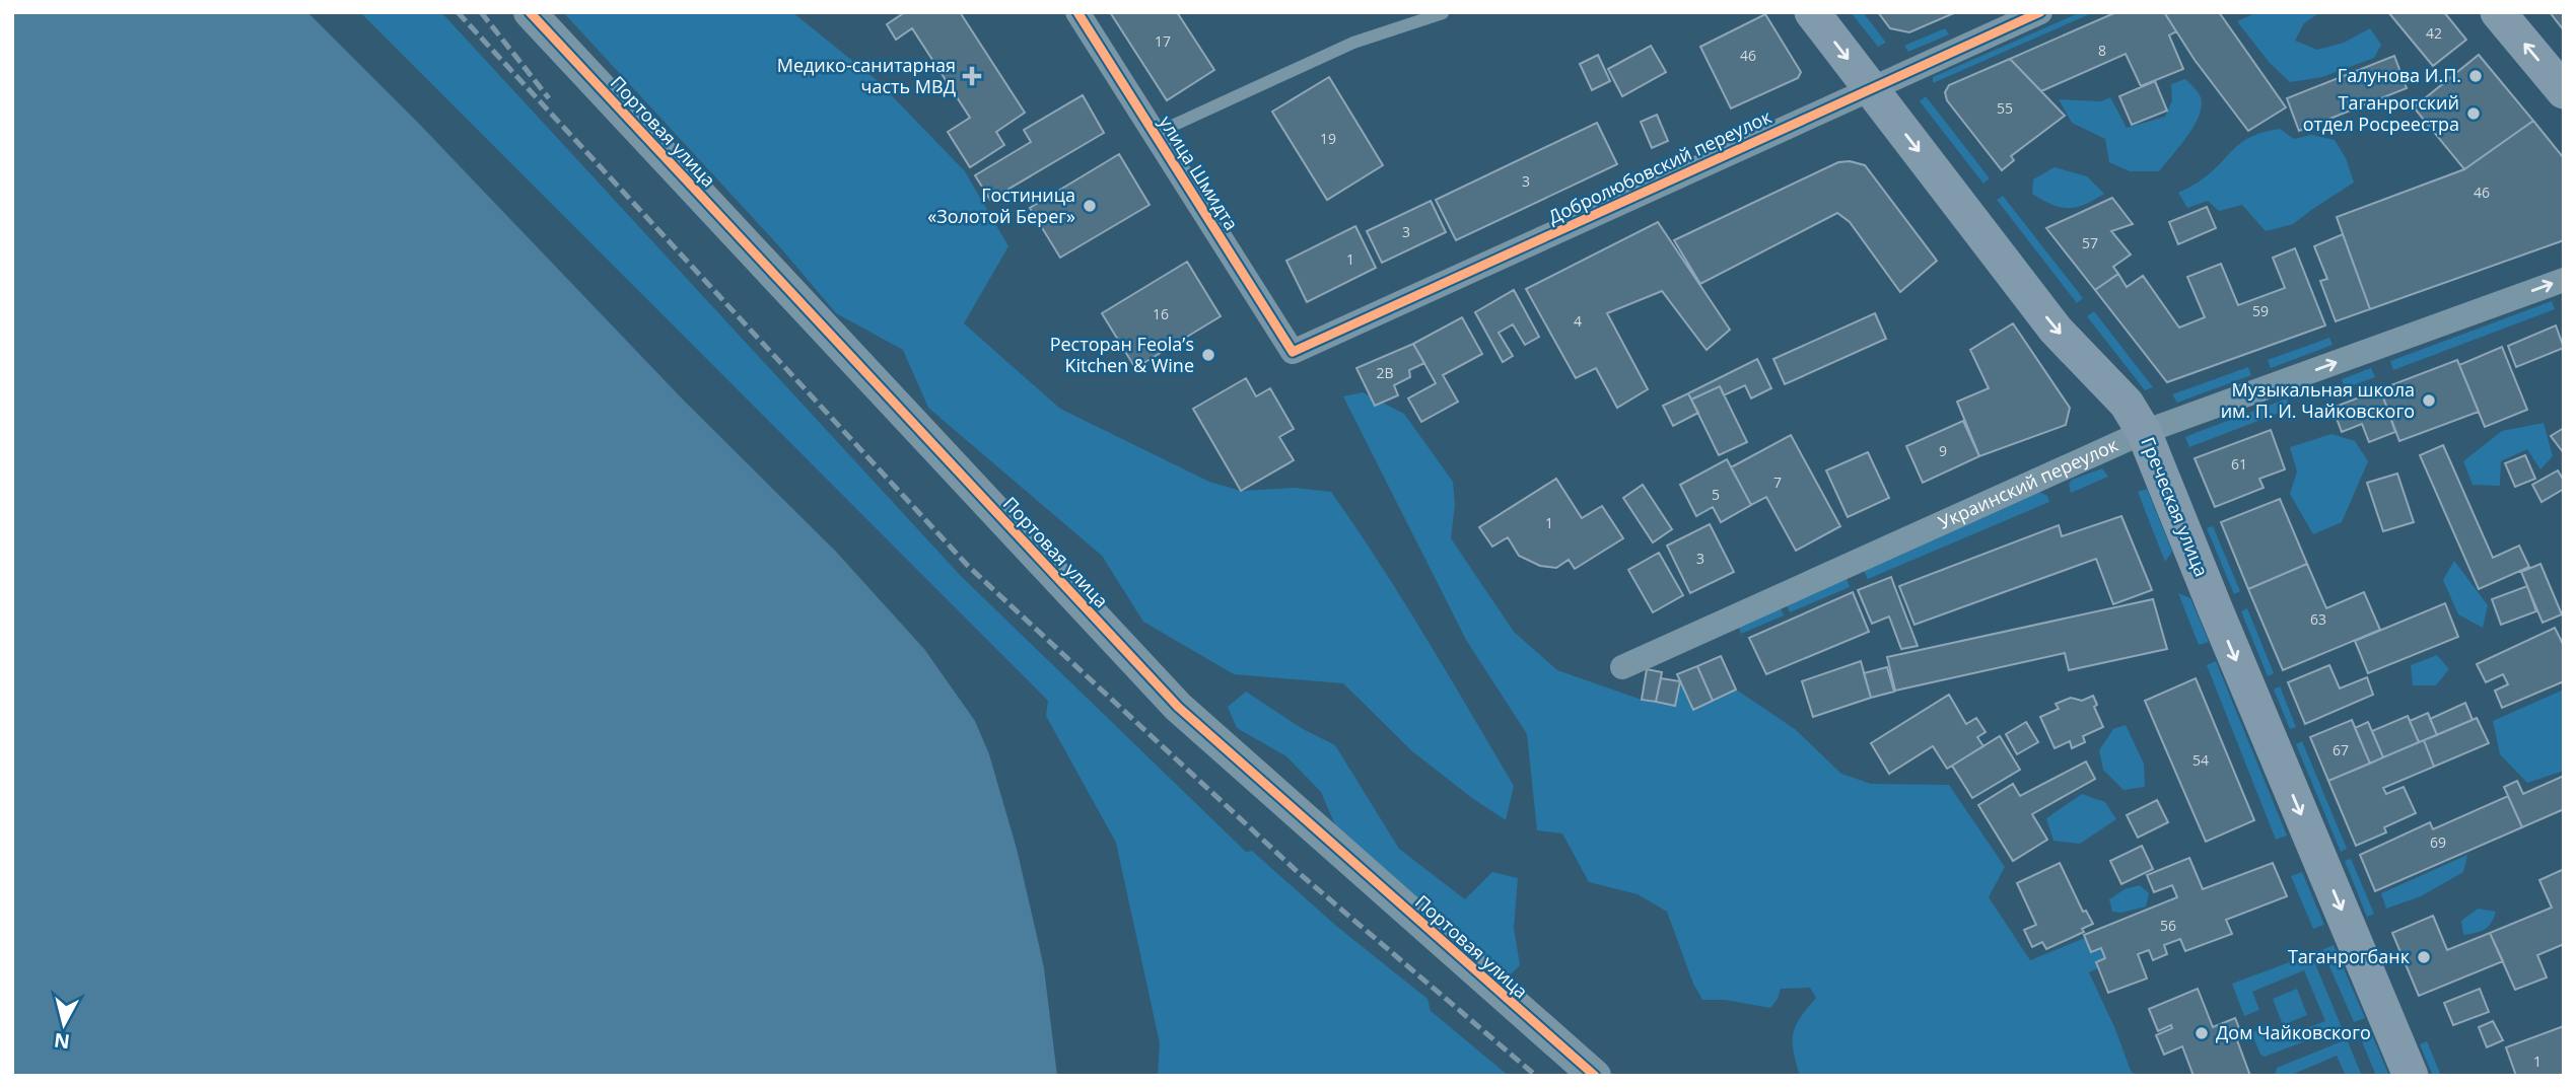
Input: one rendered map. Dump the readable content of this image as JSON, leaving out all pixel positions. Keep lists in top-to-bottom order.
{
  "streets": {
    "main road": ["Греческая улица"],
    "street": [
      "Портовая улица",
      "Добролюбовский переулок",
      "улица Шмидта",
      "Украинский переулок"
    ]
  },
  "crossings": [
    ["Добролюбовский переулок", "улица Шмидта"],
    ["Добролюбовский переулок", "Греческая улица"],
    ["Украинский переулок", "Греческая улица"]
  ],
  "one_way": ["Украинский переулок", "Греческая улица"],
  "places": {
    "health": ["Медико-санитарная часть МВД"],
    "other": [
      "Галунова И.П.",
      "Таганрогский отдел Росреестра",
      "Гостиница «Золотой Берег»",
      "Ресторан Feola’s Kitchen & Wine",
      "Музыкальная школа им. П. И. Чайковского",
      "Таганрогбанк",
      "Дом Чайковского"
    ]
  },
  "house_numbers": [
    "42",
    "17",
    "8",
    "46",
    "55",
    "19",
    "3",
    "46",
    "3",
    "57",
    "1",
    "59",
    "16",
    "4",
    "2В",
    "9",
    "61",
    "7",
    "5",
    "1",
    "3",
    "63",
    "67",
    "54",
    "69",
    "56",
    "1"
  ],
  "north": "bottom"
}
